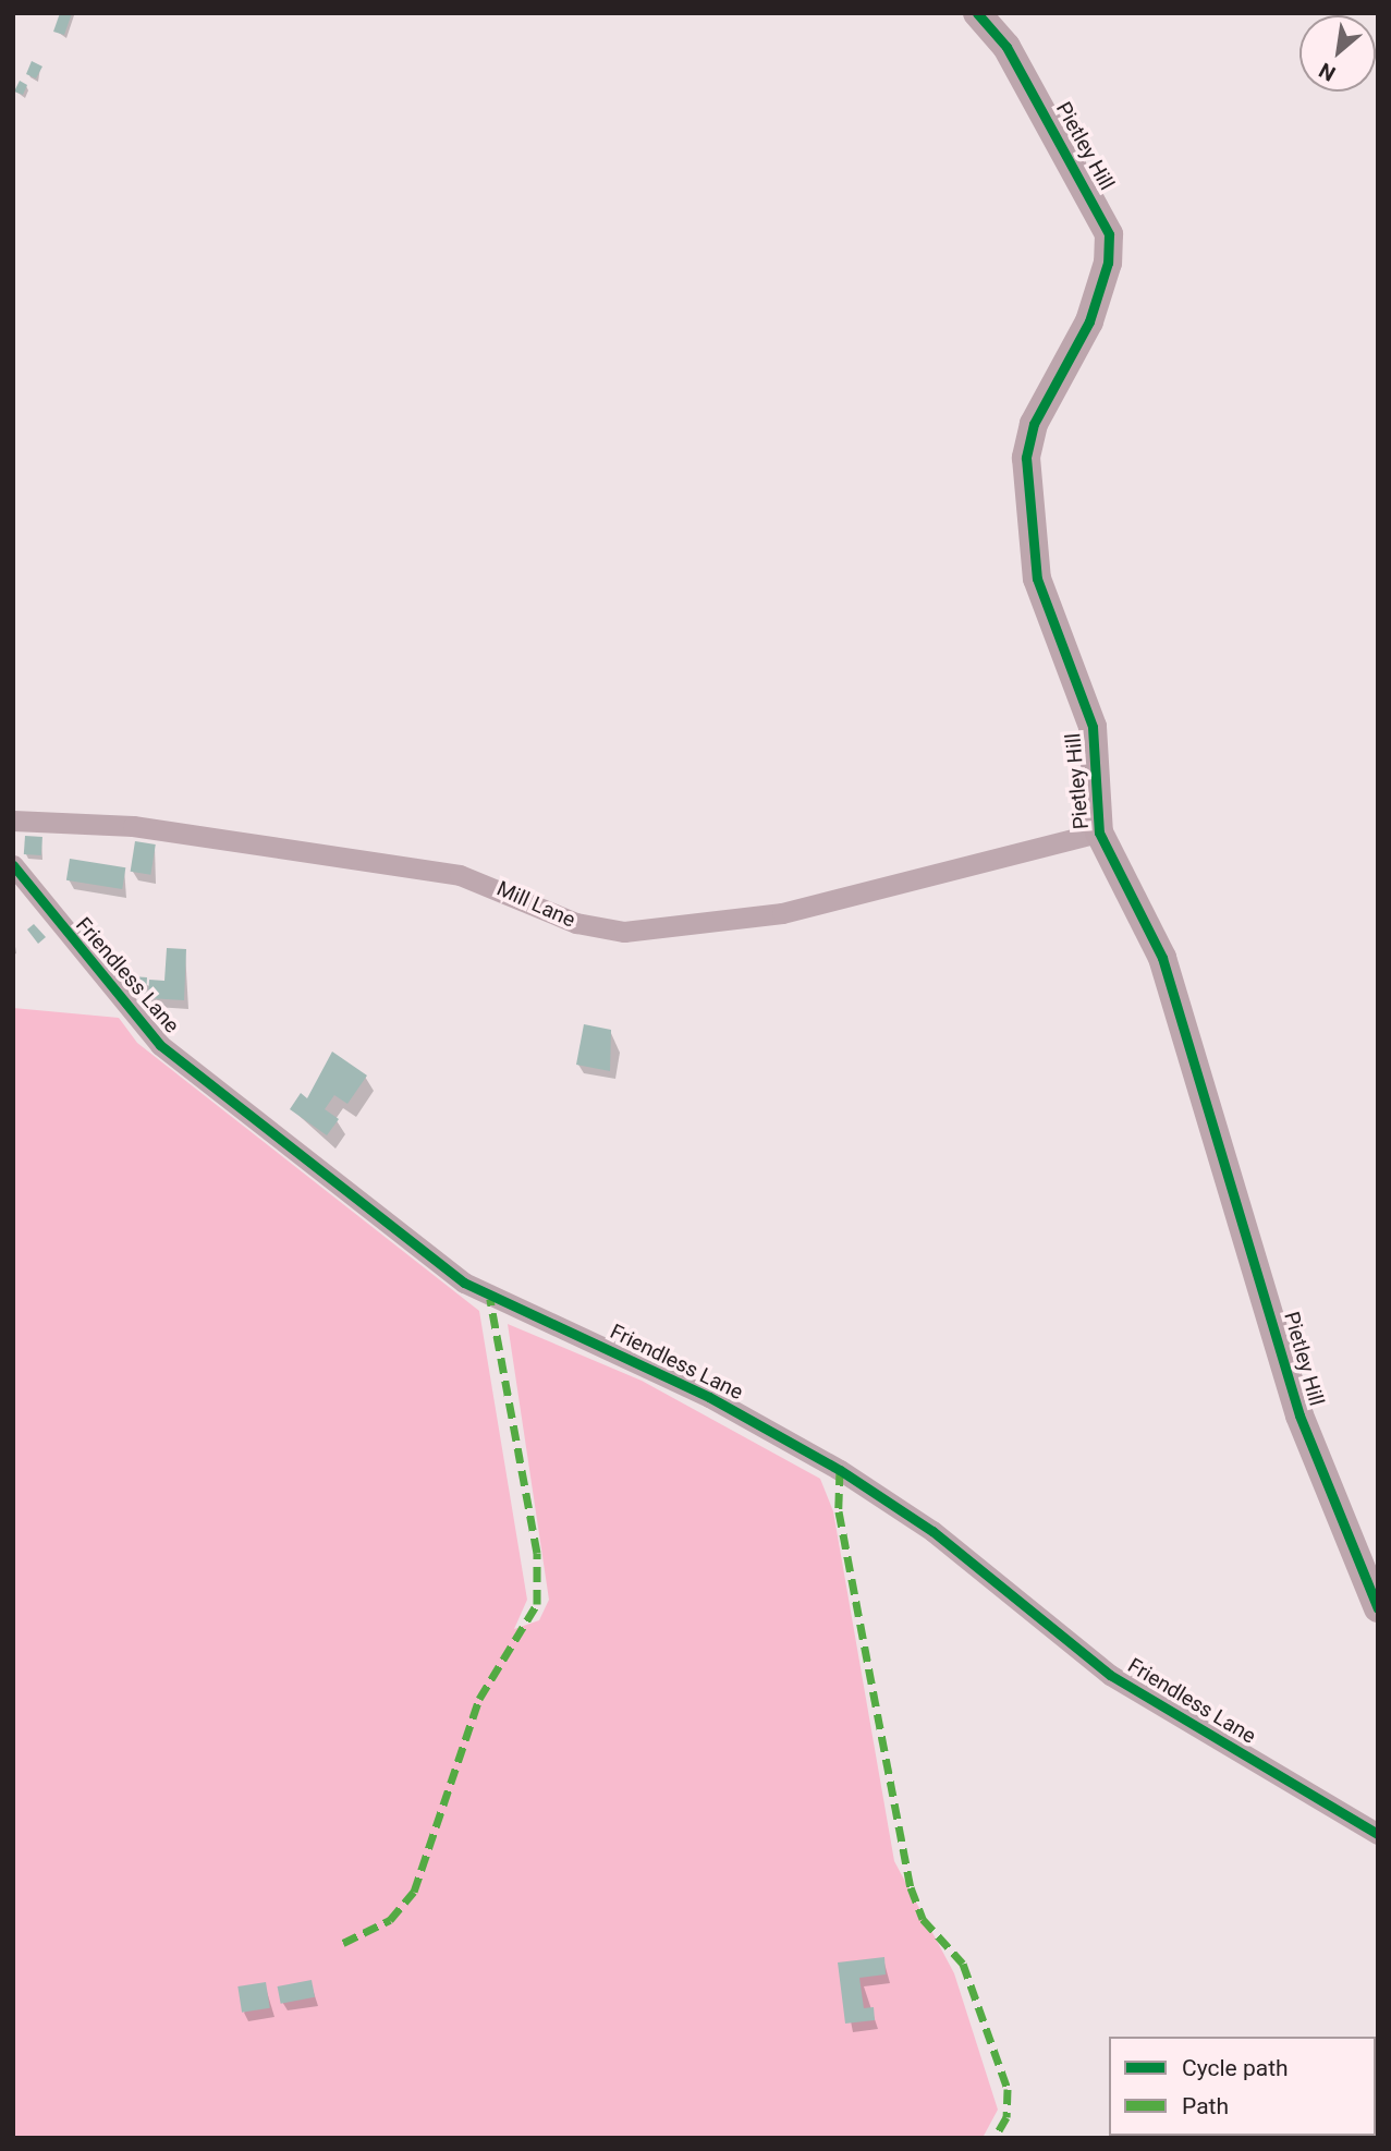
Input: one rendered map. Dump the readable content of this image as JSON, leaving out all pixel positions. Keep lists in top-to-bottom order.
{
  "streets": {
    "street": ["Pietley Hill", "Mill Lane", "Friendless Lane"]
  },
  "crossings": [
    ["Pietley Hill", "Mill Lane"]
  ],
  "legend": ["Cycle path", "Path"],
  "north": "bottom left"
}
